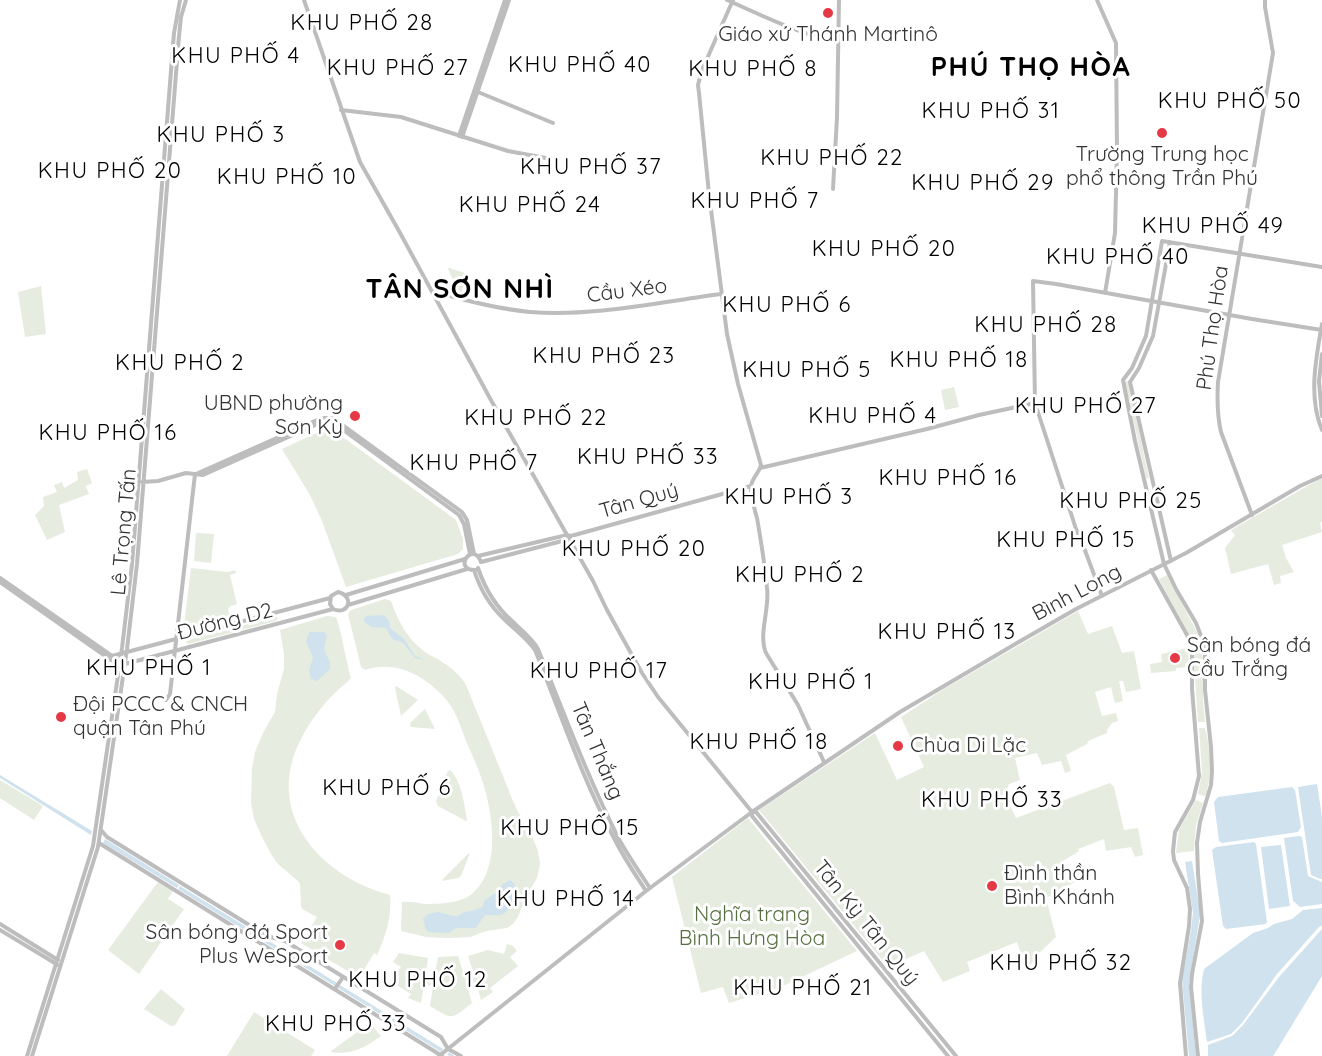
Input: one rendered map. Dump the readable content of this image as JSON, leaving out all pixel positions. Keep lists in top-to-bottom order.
{
  "streets": {
    "street": [
      "Cầu Xéo",
      "Phú Thọ Hòa",
      "Tân Quý",
      "Lê Trọng Tấn",
      "Bình Long",
      "Đường D2",
      "Tân Thắng",
      "Tân Kỳ Tân Quý"
    ]
  },
  "crossings": [
    ["Cầu Xéo", "Tân Kỳ Tân Quý"],
    ["Phú Thọ Hòa", "Bình Long"],
    ["Tân Quý", "Tân Kỳ Tân Quý"],
    ["Lê Trọng Tấn", "Đường D2"],
    ["Bình Long", "Tân Thắng"],
    ["Bình Long", "Tân Kỳ Tân Quý"]
  ],
  "districts": [
    "KHU PHỐ 28",
    "KHU PHỐ 4",
    "KHU PHỐ 40",
    "KHU PHỐ 27",
    "PHÚ THỌ HÒA",
    "KHU PHỐ 8",
    "KHU PHỐ 50",
    "KHU PHỐ 31",
    "KHU PHỐ 3",
    "KHU PHỐ 22",
    "KHU PHỐ 37",
    "KHU PHỐ 20",
    "KHU PHỐ 10",
    "KHU PHỐ 29",
    "KHU PHỐ 7",
    "KHU PHỐ 24",
    "KHU PHỐ 49",
    "KHU PHỐ 20",
    "KHU PHỐ 40",
    "TÂN SƠN NHÌ",
    "KHU PHỐ 6",
    "KHU PHỐ 28",
    "KHU PHỐ 23",
    "KHU PHỐ 18",
    "KHU PHỐ 2",
    "KHU PHỐ 5",
    "KHU PHỐ 27",
    "KHU PHỐ 4",
    "KHU PHỐ 22",
    "KHU PHỐ 16",
    "KHU PHỐ 33",
    "KHU PHỐ 7",
    "KHU PHỐ 16",
    "KHU PHỐ 3",
    "KHU PHỐ 25",
    "KHU PHỐ 15",
    "KHU PHỐ 20",
    "KHU PHỐ 2",
    "KHU PHỐ 13",
    "KHU PHỐ 1",
    "KHU PHỐ 17",
    "KHU PHỐ 1",
    "KHU PHỐ 18",
    "KHU PHỐ 6",
    "KHU PHỐ 33",
    "KHU PHỐ 15",
    "KHU PHỐ 14",
    "KHU PHỐ 32",
    "KHU PHỐ 12",
    "KHU PHỐ 21",
    "KHU PHỐ 33"
  ],
  "parks": ["Nghĩa trang Bình Hưng Hòa"],
  "places": [
    "Giáo xứ Thánh Martinô",
    "Trường Trung học phổ thông Trần Phú",
    "UBND phường Sơn Kỳ",
    "Sân bóng đá Cầu Trắng",
    "Đội PCCC & CNCH quận Tân Phú",
    "Chùa Di Lặc",
    "Đình thần Bình Khánh",
    "Sân bóng đá Sport Plus WeSport"
  ]
}
